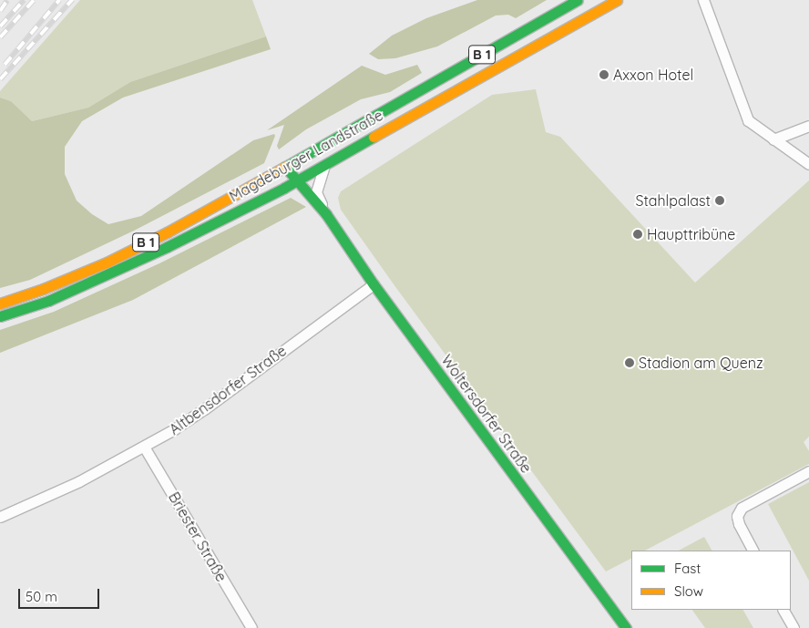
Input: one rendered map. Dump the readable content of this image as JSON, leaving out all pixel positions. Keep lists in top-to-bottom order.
{
  "streets": {
    "main road": ["B 1", "Magdeburger Landstraße", "Woltersdorfer Straße"],
    "street": ["Altbensdorfer Straße", "Briester Straße"]
  },
  "crossings": [
    ["Magdeburger Landstraße", "Woltersdorfer Straße"],
    ["Altbensdorfer Straße", "Woltersdorfer Straße"],
    ["Altbensdorfer Straße", "Briester Straße"]
  ],
  "places": [
    "Axxon Hotel",
    "Stahlpalast",
    "Haupttribüne",
    "Stadion am Quenz"
  ],
  "legend": ["Fast", "Slow"],
  "scale_bar": "50 m"
}
